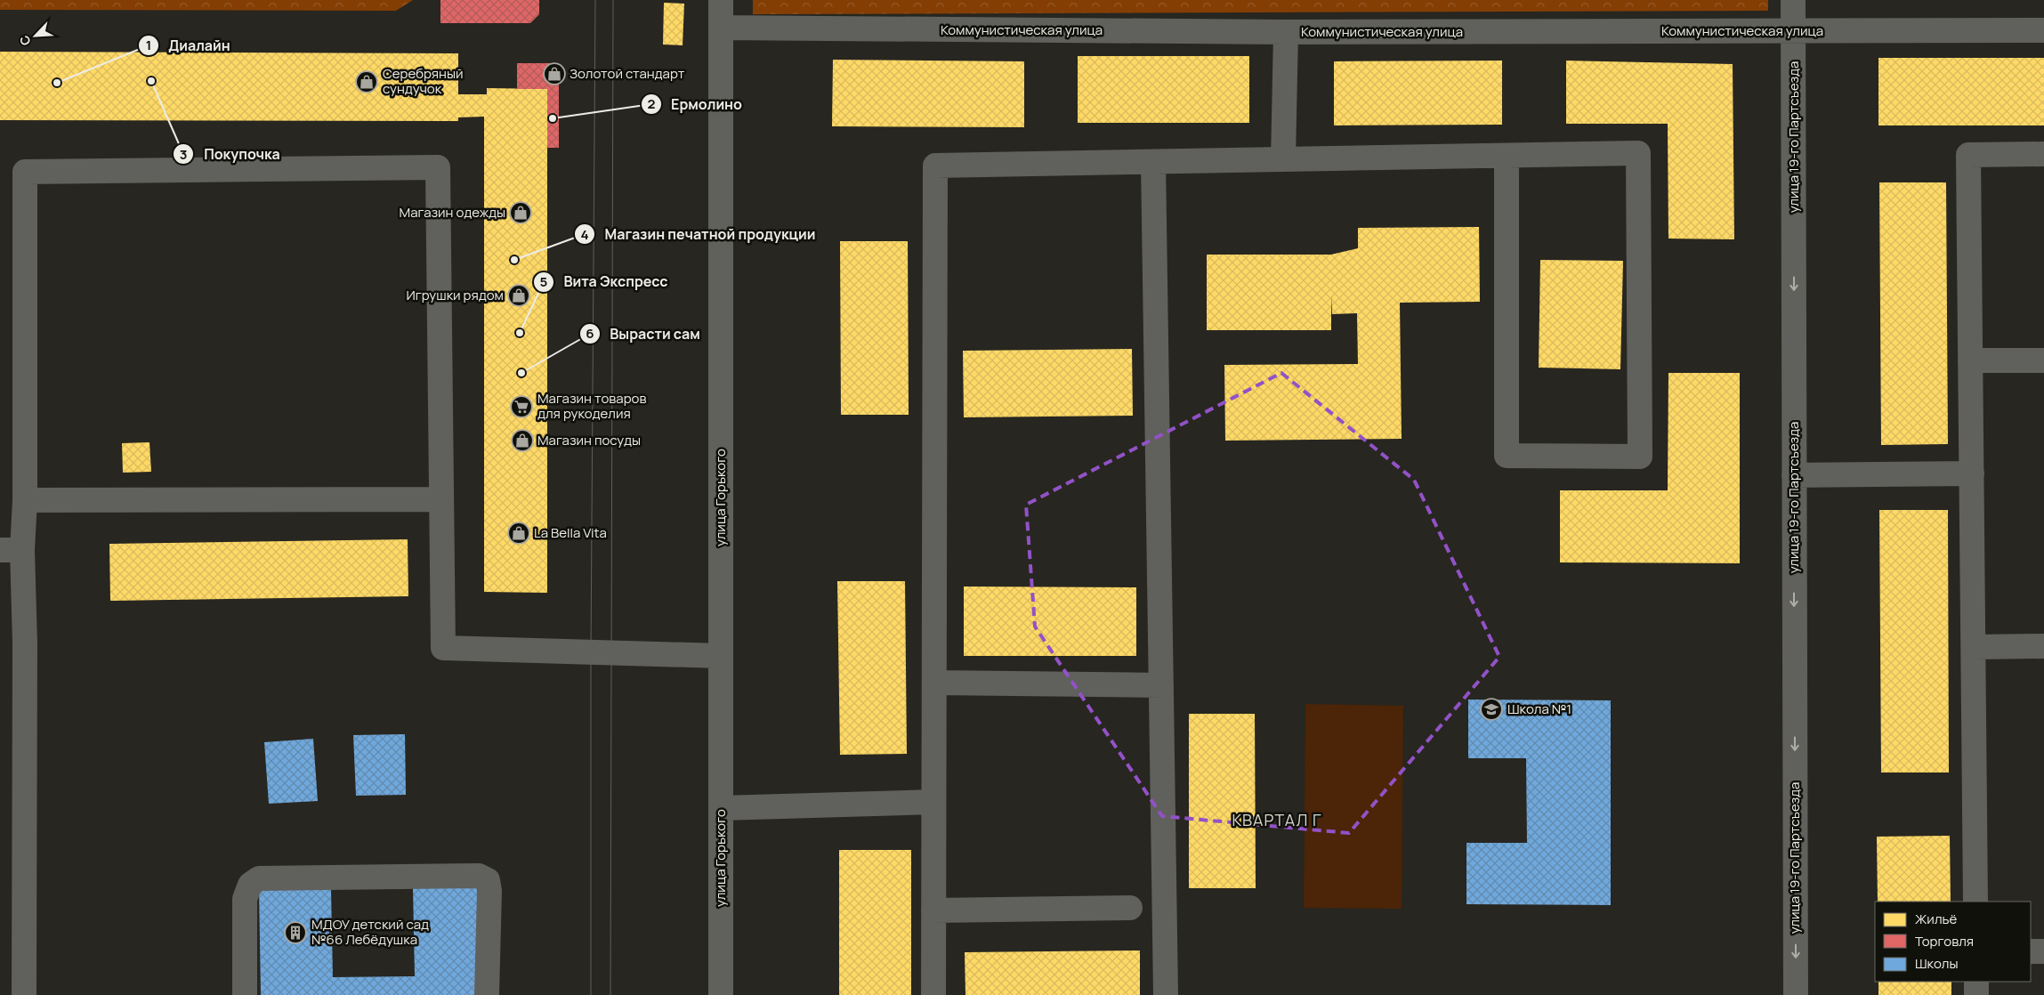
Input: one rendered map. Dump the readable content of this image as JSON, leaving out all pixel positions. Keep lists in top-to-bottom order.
{
  "streets": {
    "street": ["Коммунистическая улица", "улица 19-го Партсъезда", "улица Горького"]
  },
  "crossings": [
    ["Коммунистическая улица", "улица 19-го Партсъезда"],
    ["Коммунистическая улица", "улица Горького"]
  ],
  "districts": ["КВАРТАЛ Г"],
  "places": {
    "shop": [
      "Золотой стандарт",
      "Серебряный сундучок",
      "Магазин одежды",
      "Игрушки рядом",
      "Магазин посуды",
      "La Bella Vita"
    ],
    "other": [
      "Покупочка",
      "Диалайн",
      "Ермолино",
      "Магазин печатной продукции",
      "Вита Экспресс",
      "Вырасти сам"
    ],
    "supermarket": ["Магазин товаров для рукоделия"],
    "school or university": ["Школа №1"],
    "building": ["МДОУ детский сад №66 Лебёдушка"]
  },
  "legend": ["Жильё", "Торговля", "Школы"],
  "north": "bottom left"
}
